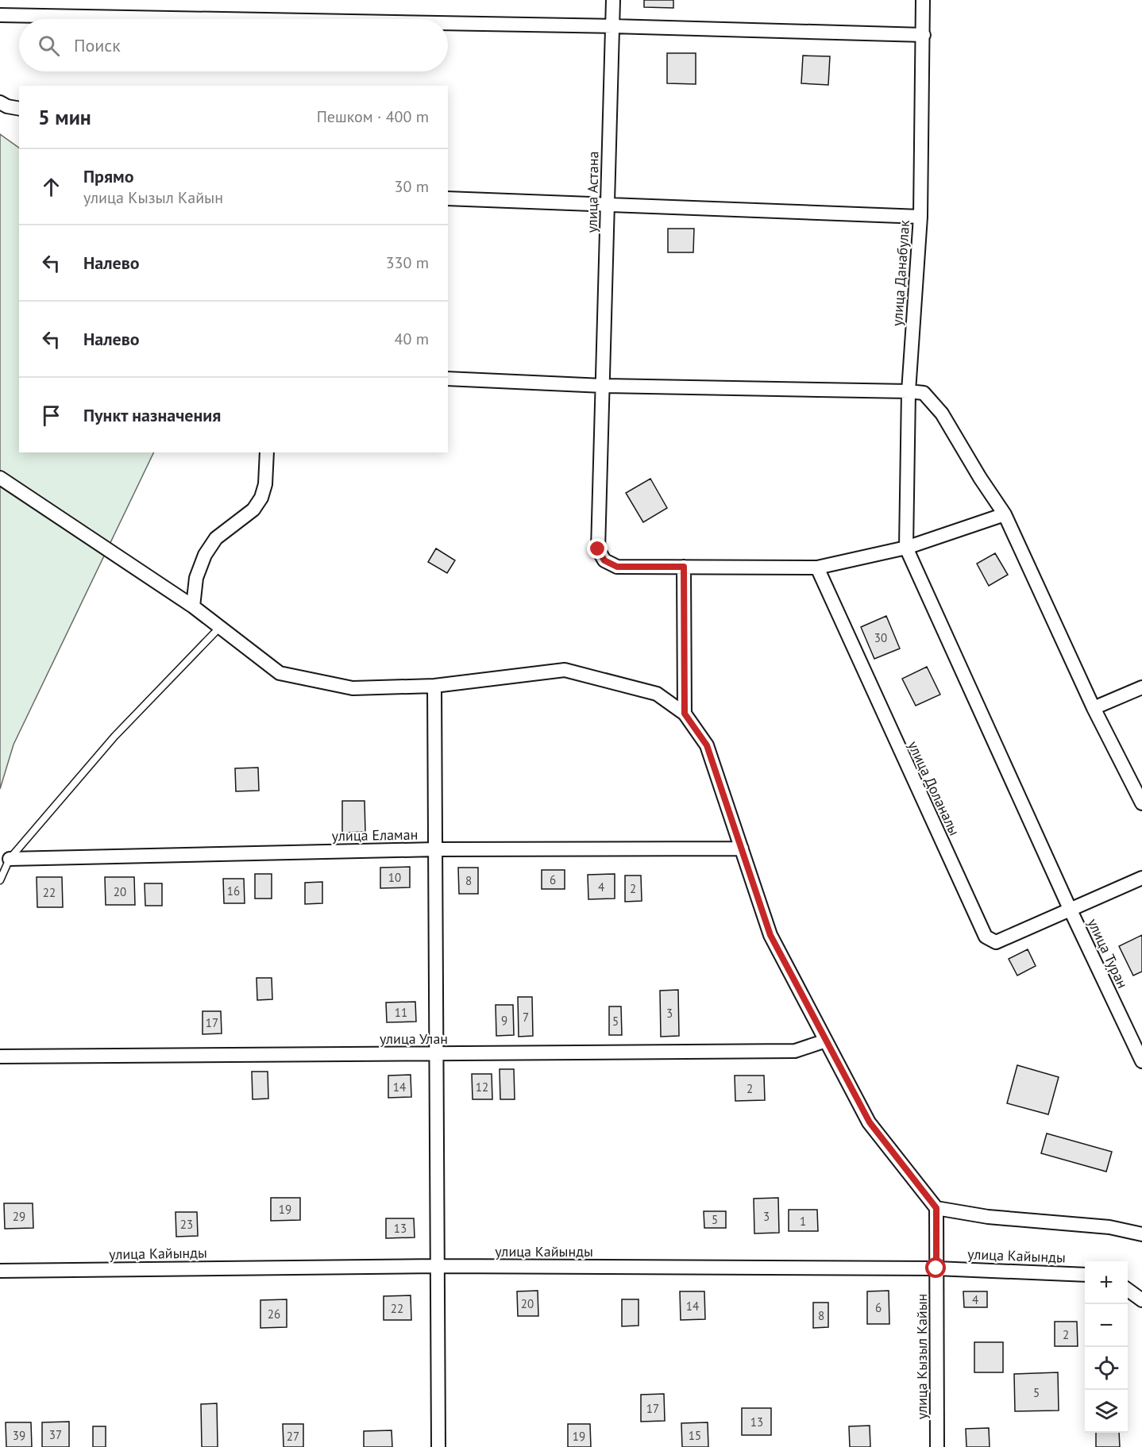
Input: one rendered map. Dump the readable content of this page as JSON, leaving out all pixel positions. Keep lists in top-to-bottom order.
{
  "streets": {
    "street": [
      "улица Астана",
      "улица Данабулак",
      "улица Доланалы",
      "улица Еламан",
      "улица Туран",
      "улица Улан",
      "улица Кайынды",
      "улица Кызыл Кайын"
    ]
  },
  "crossings": [
    ["улица Астана", "улица Данабулак"],
    ["улица Астана", "улица Доланалы"],
    ["улица Астана", "улица Туран"],
    ["улица Данабулак", "улица Туран"],
    ["улица Доланалы", "улица Туран"],
    ["улица Кайынды", "улица Кызыл Кайын"]
  ],
  "house_numbers": [
    "30",
    "10",
    "6",
    "8",
    "4",
    "2",
    "16",
    "20",
    "22",
    "11",
    "3",
    "7",
    "9",
    "5",
    "17",
    "14",
    "12",
    "2",
    "19",
    "29",
    "3",
    "5",
    "1",
    "23",
    "13",
    "4",
    "20",
    "14",
    "6",
    "22",
    "26",
    "8",
    "2",
    "5",
    "17",
    "13",
    "37",
    "39",
    "15",
    "27",
    "19"
  ],
  "page": {
    "search": "Поиск",
    "heading": ["5 мин", "Пешком · 400 m"],
    "list": [
      ["Прямо", "улица Кызыл Кайын", "30 m"],
      ["Налево", "330 m"],
      ["Налево", "40 m"],
      "Пункт назначения"
    ],
    "map_buttons": ["+", "−"]
  }
}
